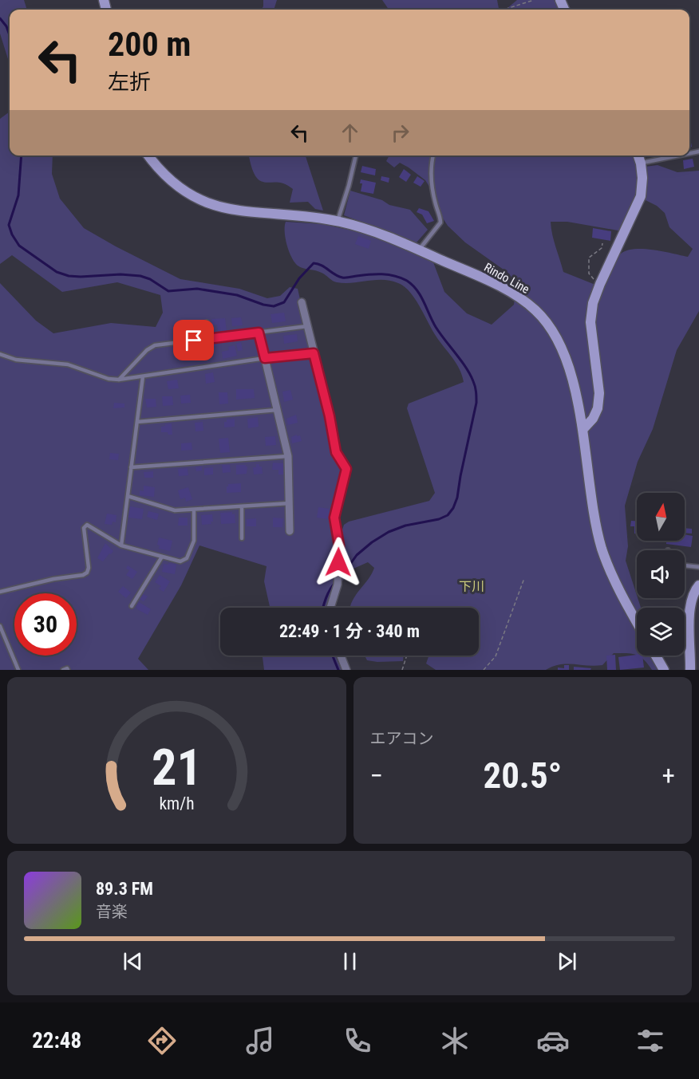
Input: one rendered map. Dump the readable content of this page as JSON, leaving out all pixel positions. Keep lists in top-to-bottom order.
{
  "streets": {
    "street": ["Rindo Line"]
  },
  "districts": ["下川"],
  "north": "top",
  "page": {
    "turn": ["200 m", "左折"],
    "limit": "30",
    "trip": "22:49 · 1 分 · 340 m",
    "tile": "エアコン",
    "heat": ["−", "20.5°", "+"],
    "song": ["89.3 FM", "音楽"],
    "tabs": "22:48",
    "gauge": ["21", "km/h"]
  }
}
